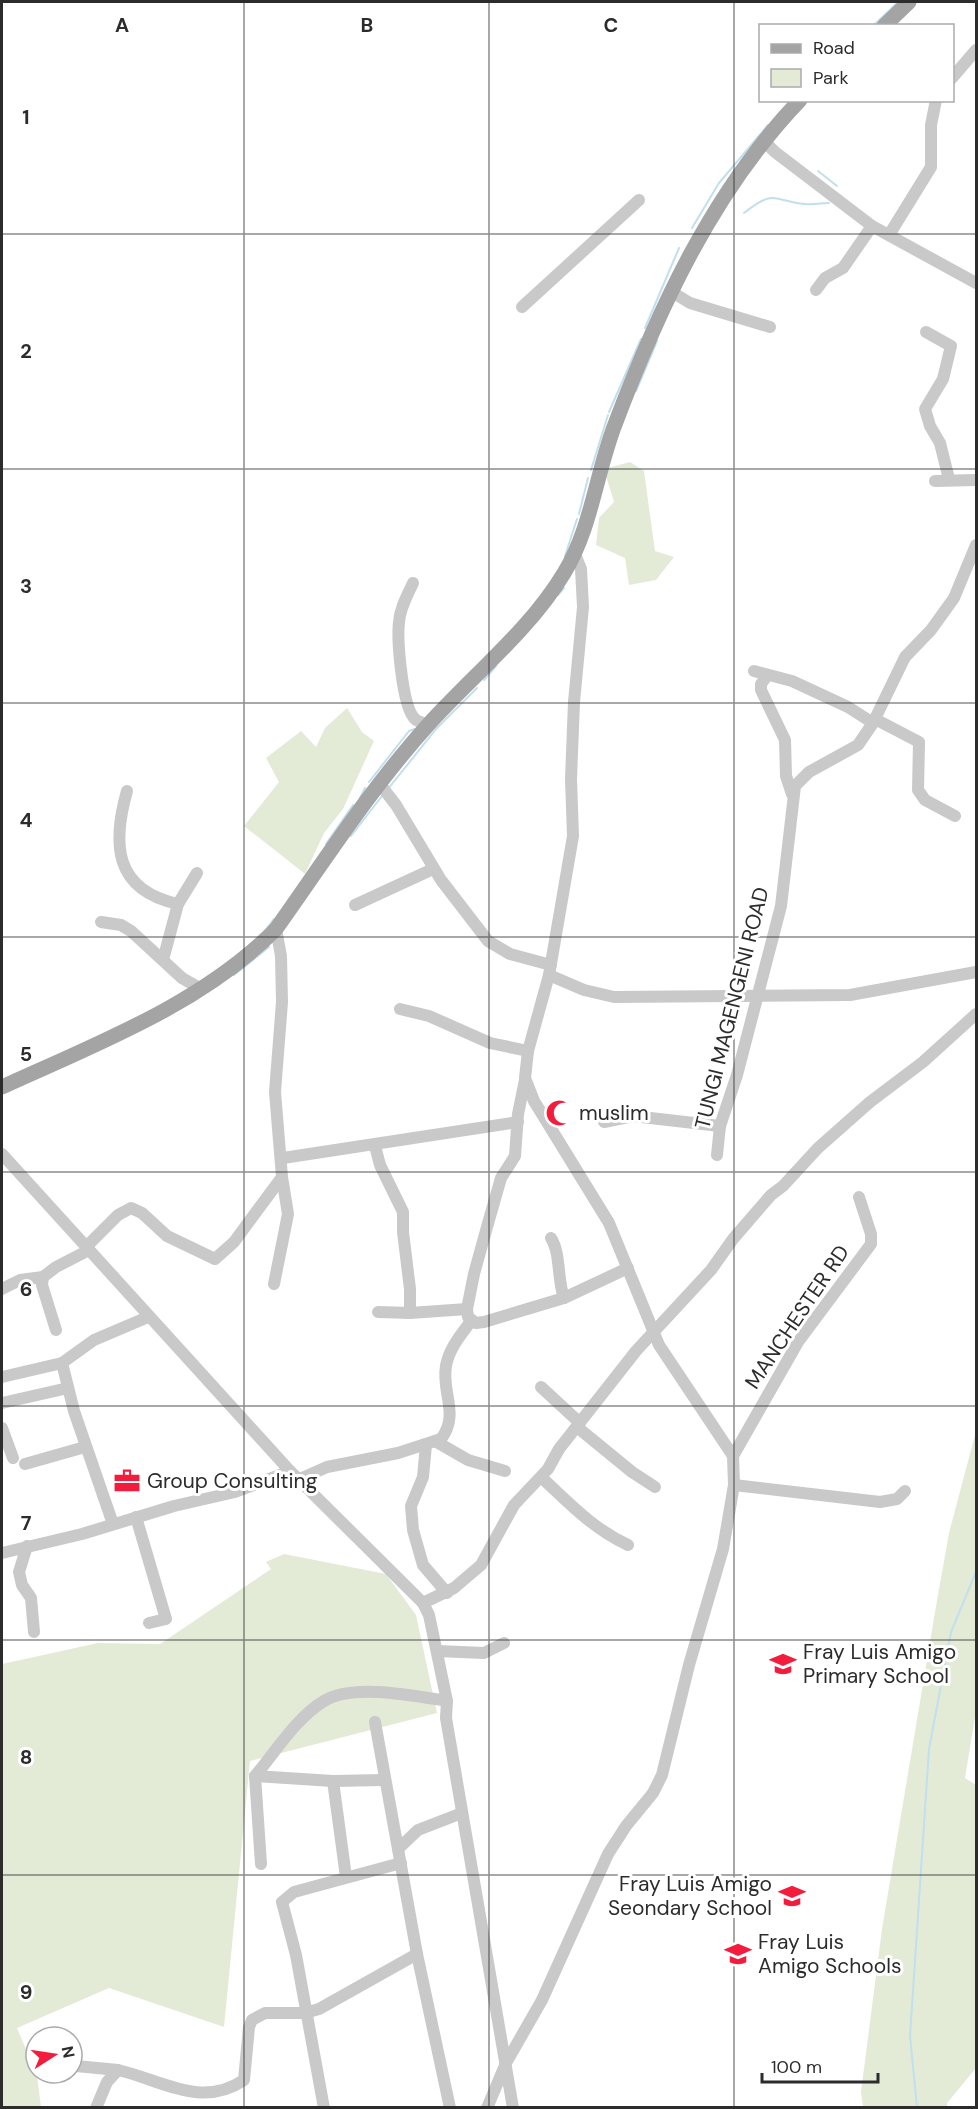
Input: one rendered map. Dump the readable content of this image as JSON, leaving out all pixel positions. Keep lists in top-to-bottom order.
{
  "streets": {
    "street": ["TUNGI MAGENGENI ROAD", "MANCHESTER RD"]
  },
  "places": {
    "mosque": ["muslim"],
    "office": ["Group Consulting"],
    "school or university": ["Fray Luis Amigo Primary School", "Fray Luis Amigo Seondary School", "Fray Luis Amigo Schools"]
  },
  "legend": ["Road", "Park"],
  "scale_bar": "100 m",
  "north": "right",
  "grid": {
    "columns": ["A", "B", "C"],
    "rows": [
      "1",
      "2",
      "3",
      "4",
      "5",
      "6",
      "7",
      "8",
      "9"
    ]
  }
}
